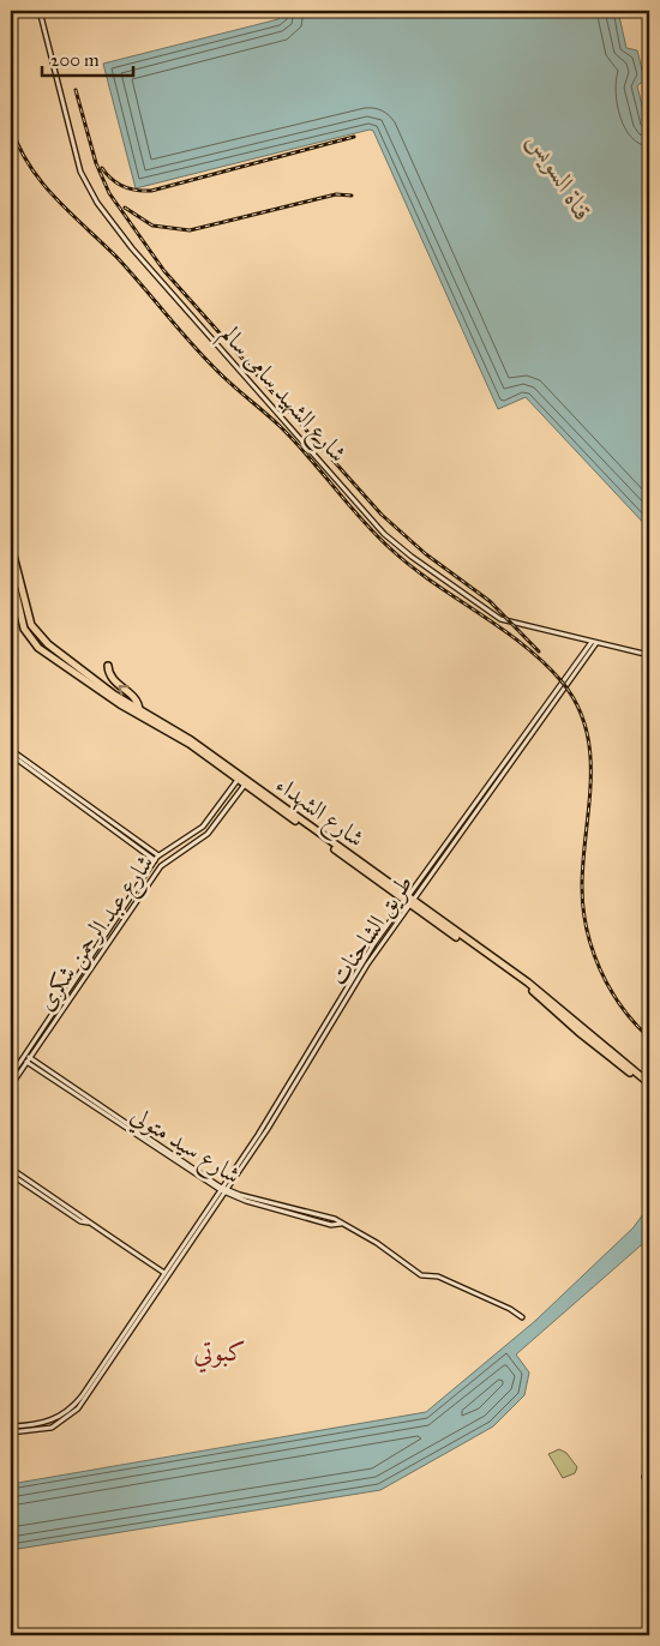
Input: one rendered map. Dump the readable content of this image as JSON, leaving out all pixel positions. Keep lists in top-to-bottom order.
{
  "streets": {
    "highway": ["شارع الشهداء"],
    "main road": [
      "شارع الشهيد سامى سالم",
      "طريق الشاحنات",
      "شارع عبد الرحمن شكرى",
      "شارع سيد متولي"
    ]
  },
  "crossings": [
    ["شارع الشهيد سامى سالم", "طريق الشاحنات"],
    ["شارع الشهداء", "طريق الشاحنات"],
    ["شارع الشهداء", "شارع عبد الرحمن شكرى"],
    ["طريق الشاحنات", "شارع سيد متولي"],
    ["شارع عبد الرحمن شكرى", "شارع سيد متولي"]
  ],
  "districts": ["كبوتي"],
  "water": ["قناة السويس"],
  "scale_bar": "200 m"
}
